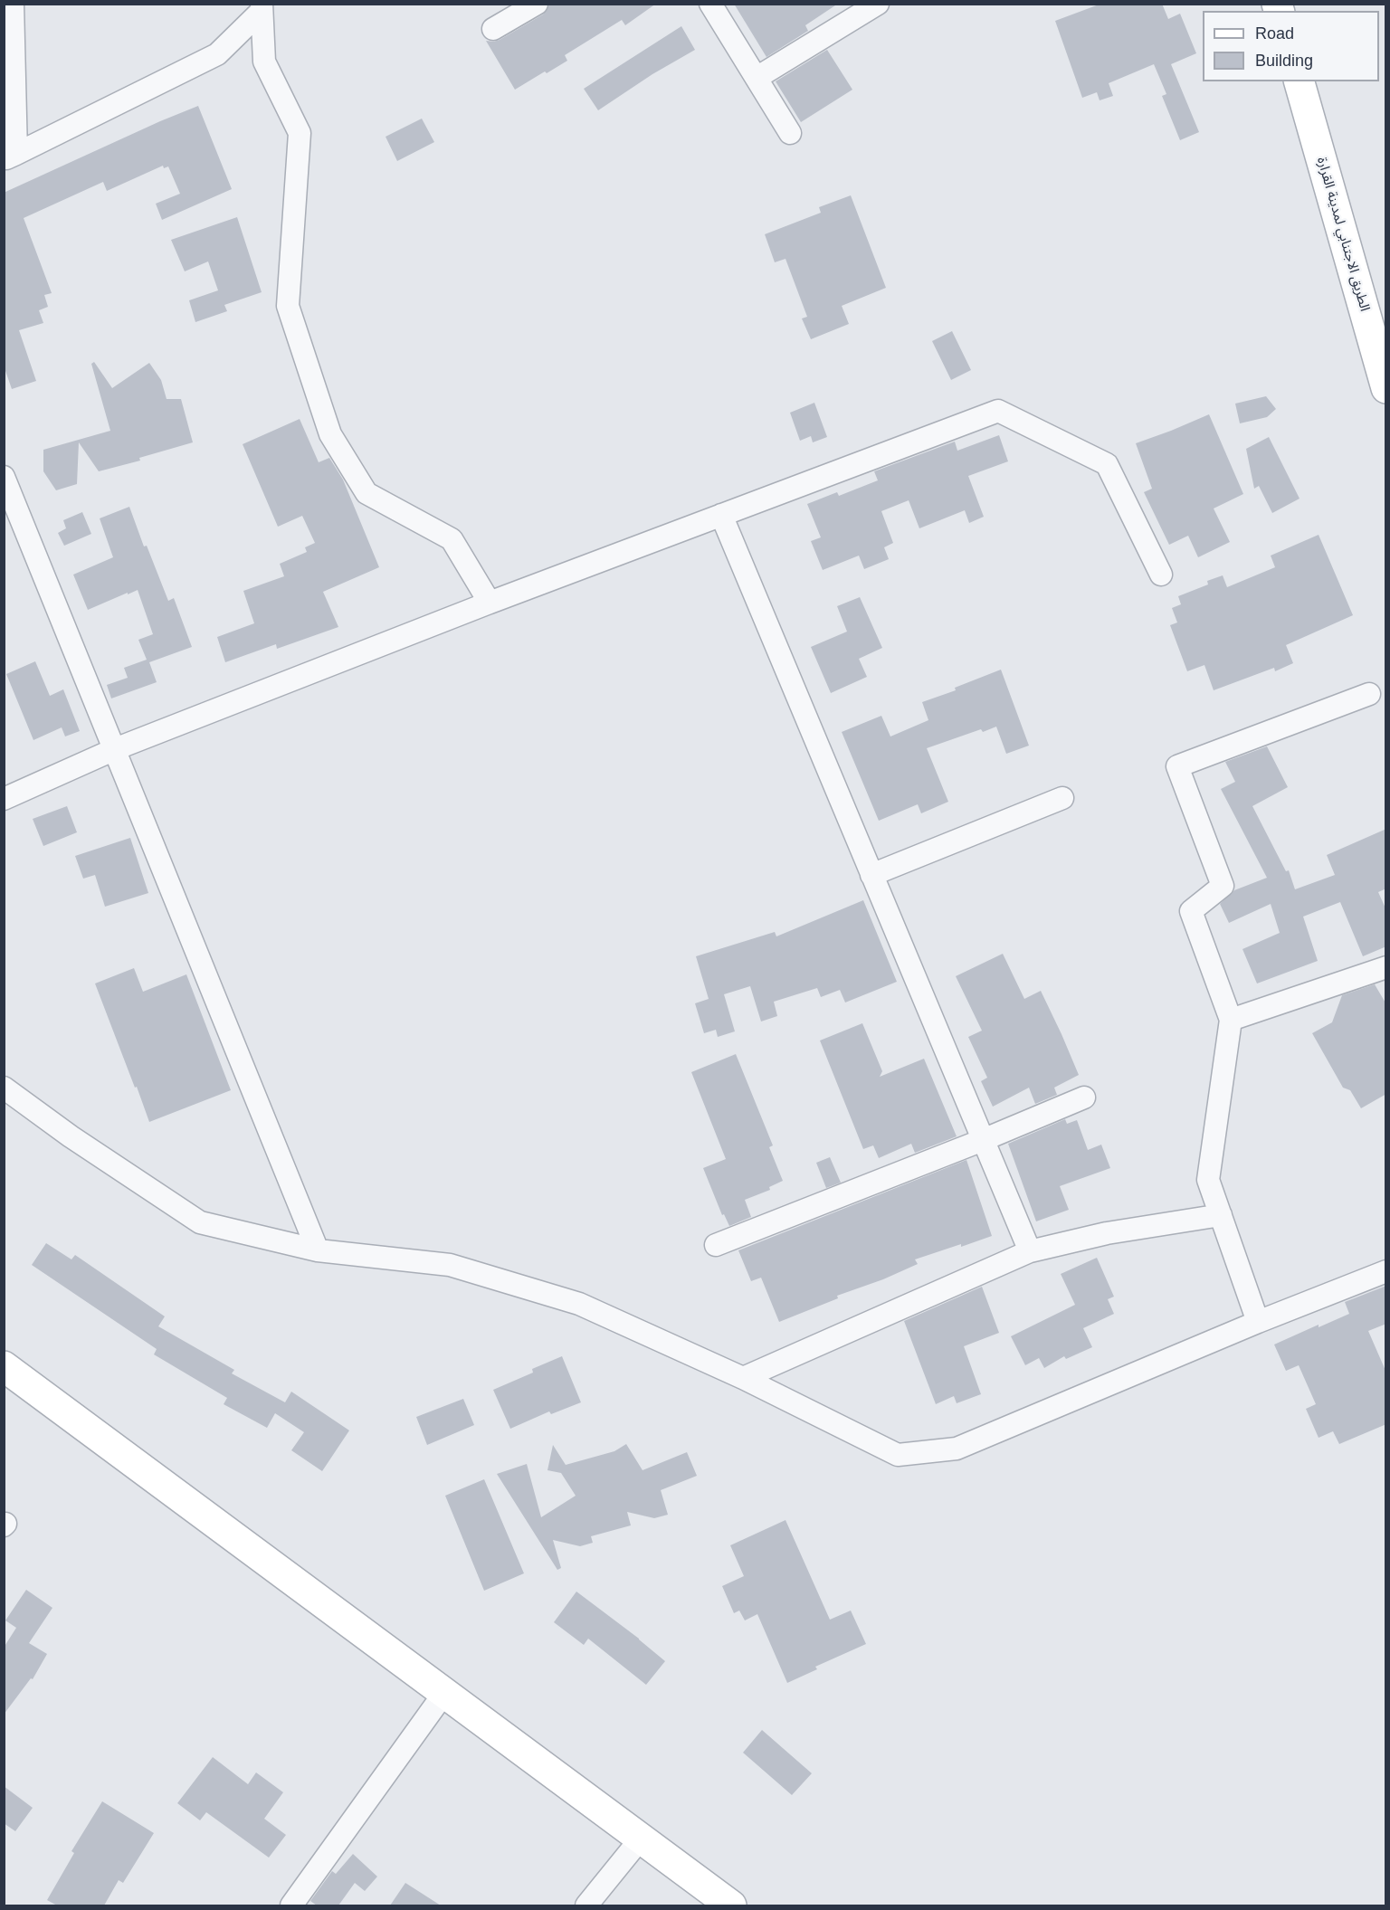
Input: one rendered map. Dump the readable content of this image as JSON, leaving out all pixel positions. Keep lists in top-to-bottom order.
{
  "streets": {
    "main road": ["الطريق الاجتنابي لمدينة القرارة"]
  },
  "legend": ["Road", "Building"]
}
